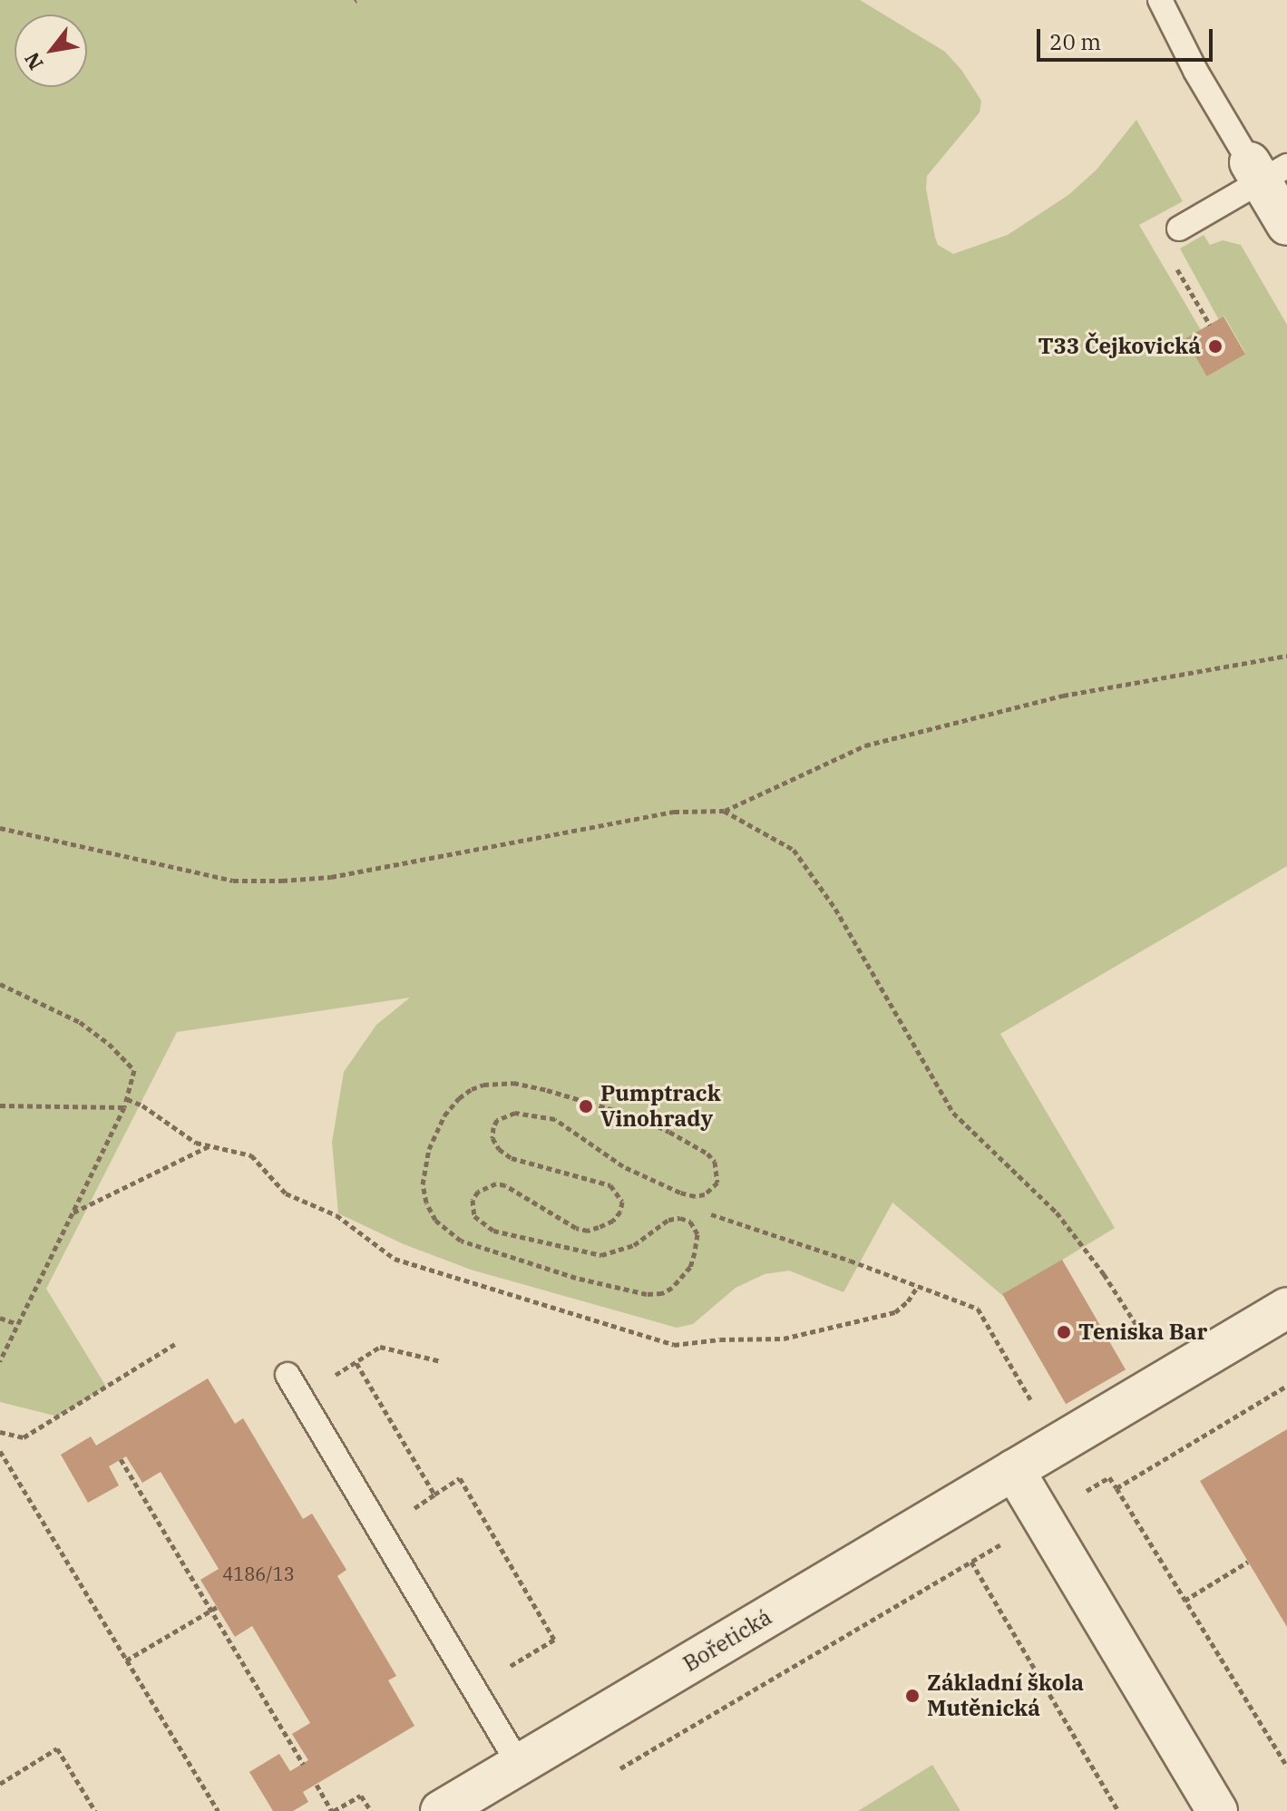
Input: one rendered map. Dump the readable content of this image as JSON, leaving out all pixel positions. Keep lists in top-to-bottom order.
{
  "streets": {
    "street": ["Bořetická"]
  },
  "places": [
    "T33 Čejkovická",
    "Pumptrack Vinohrady",
    "Teniska Bar",
    "Základní škola Mutěnická"
  ],
  "house_numbers": ["4186/13"],
  "scale_bar": "20 m",
  "north": "bottom left"
}
